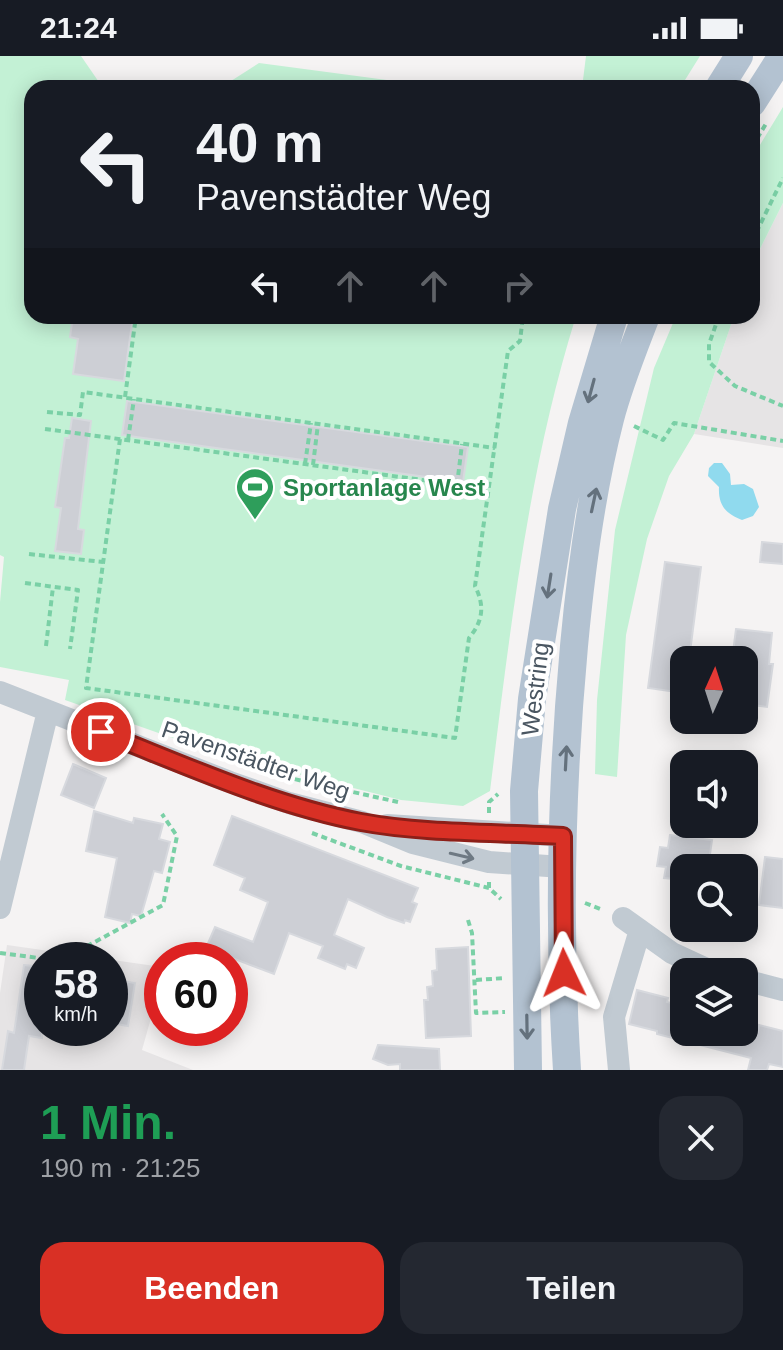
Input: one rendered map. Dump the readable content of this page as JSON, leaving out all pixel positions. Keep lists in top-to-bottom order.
{
  "streets": {
    "main road": ["Westring"],
    "street": ["Pavenstädter Weg"]
  },
  "crossings": [
    ["Westring", "Pavenstädter Weg"]
  ],
  "places": {
    "sports": ["Sportanlage West"]
  },
  "north": "top",
  "page": {
    "status": "21:24",
    "turn": ["40 m", "Pavenstädter Weg"],
    "speed": "58 km/h",
    "limit": "60",
    "heading": ["1 Min.", "190 m · 21:25"],
    "buttons": ["Beenden", "Teilen"]
  }
}
